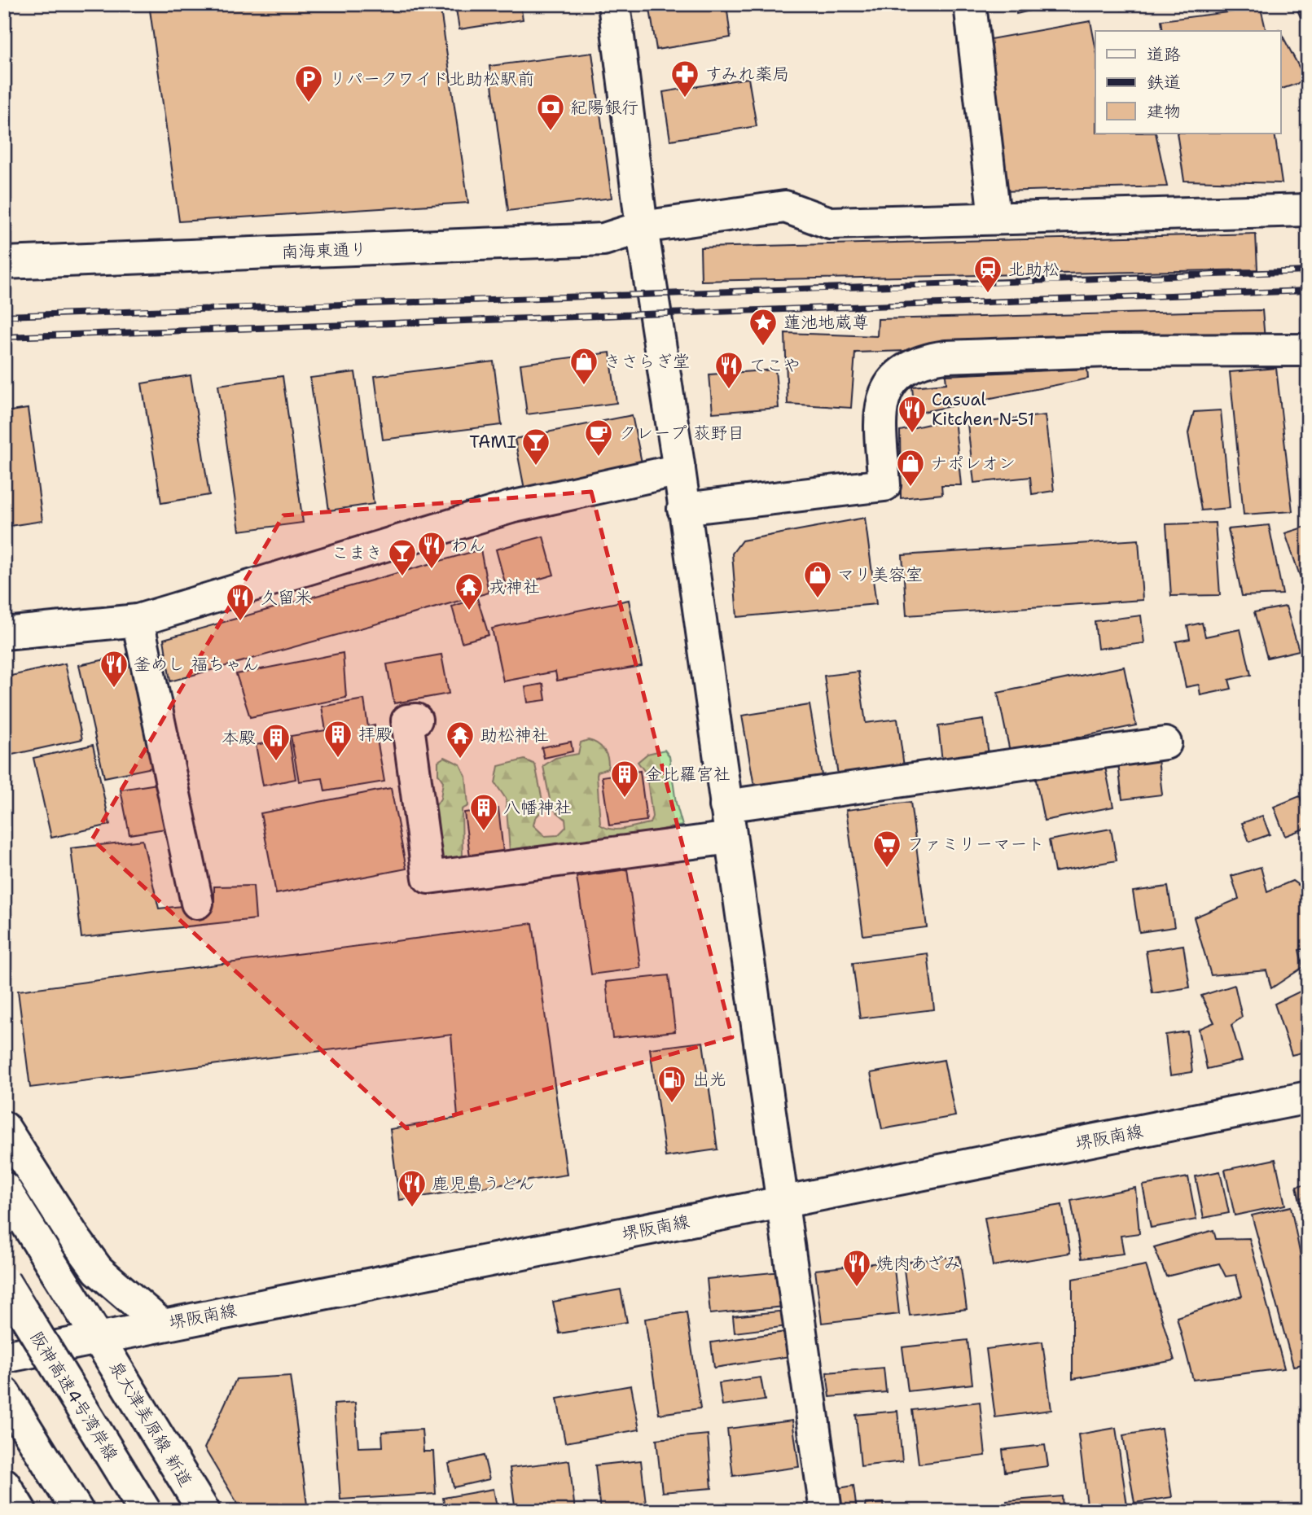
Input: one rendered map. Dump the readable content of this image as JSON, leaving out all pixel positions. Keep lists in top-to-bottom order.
{
  "streets": {
    "main road": [
      "南海東通り",
      "堺阪南線",
      "阪神高速4号湾岸線",
      "泉大津美原線 新道"
    ]
  },
  "crossings": [
    ["堺阪南線", "泉大津美原線 新道"]
  ],
  "places": {
    "pharmacy": ["すみれ薬局"],
    "parking": ["リパークワイド北助松駅前"],
    "bank": ["紀陽銀行"],
    "station": ["北助松"],
    "place": ["蓮池地蔵尊"],
    "shop": ["きさらぎ堂", "ナポレオン", "マリ美容室"],
    "restaurant": [
      "てこや",
      "Casual Kitchen N-51",
      "わん",
      "久留米",
      "釜めし 福ちゃん",
      "鹿児島うどん",
      "焼肉あざみ"
    ],
    "cafe": ["クレープ 荻野目"],
    "bar": ["TAMI", "こまき"],
    "temple": ["戎神社", "助松神社"],
    "building": [
      "拝殿",
      "本殿",
      "金比羅宮社",
      "八幡神社"
    ],
    "supermarket": ["ファミリーマート"],
    "fuel station": ["出光"]
  },
  "legend": ["道路", "鉄道", "建物"]
}
